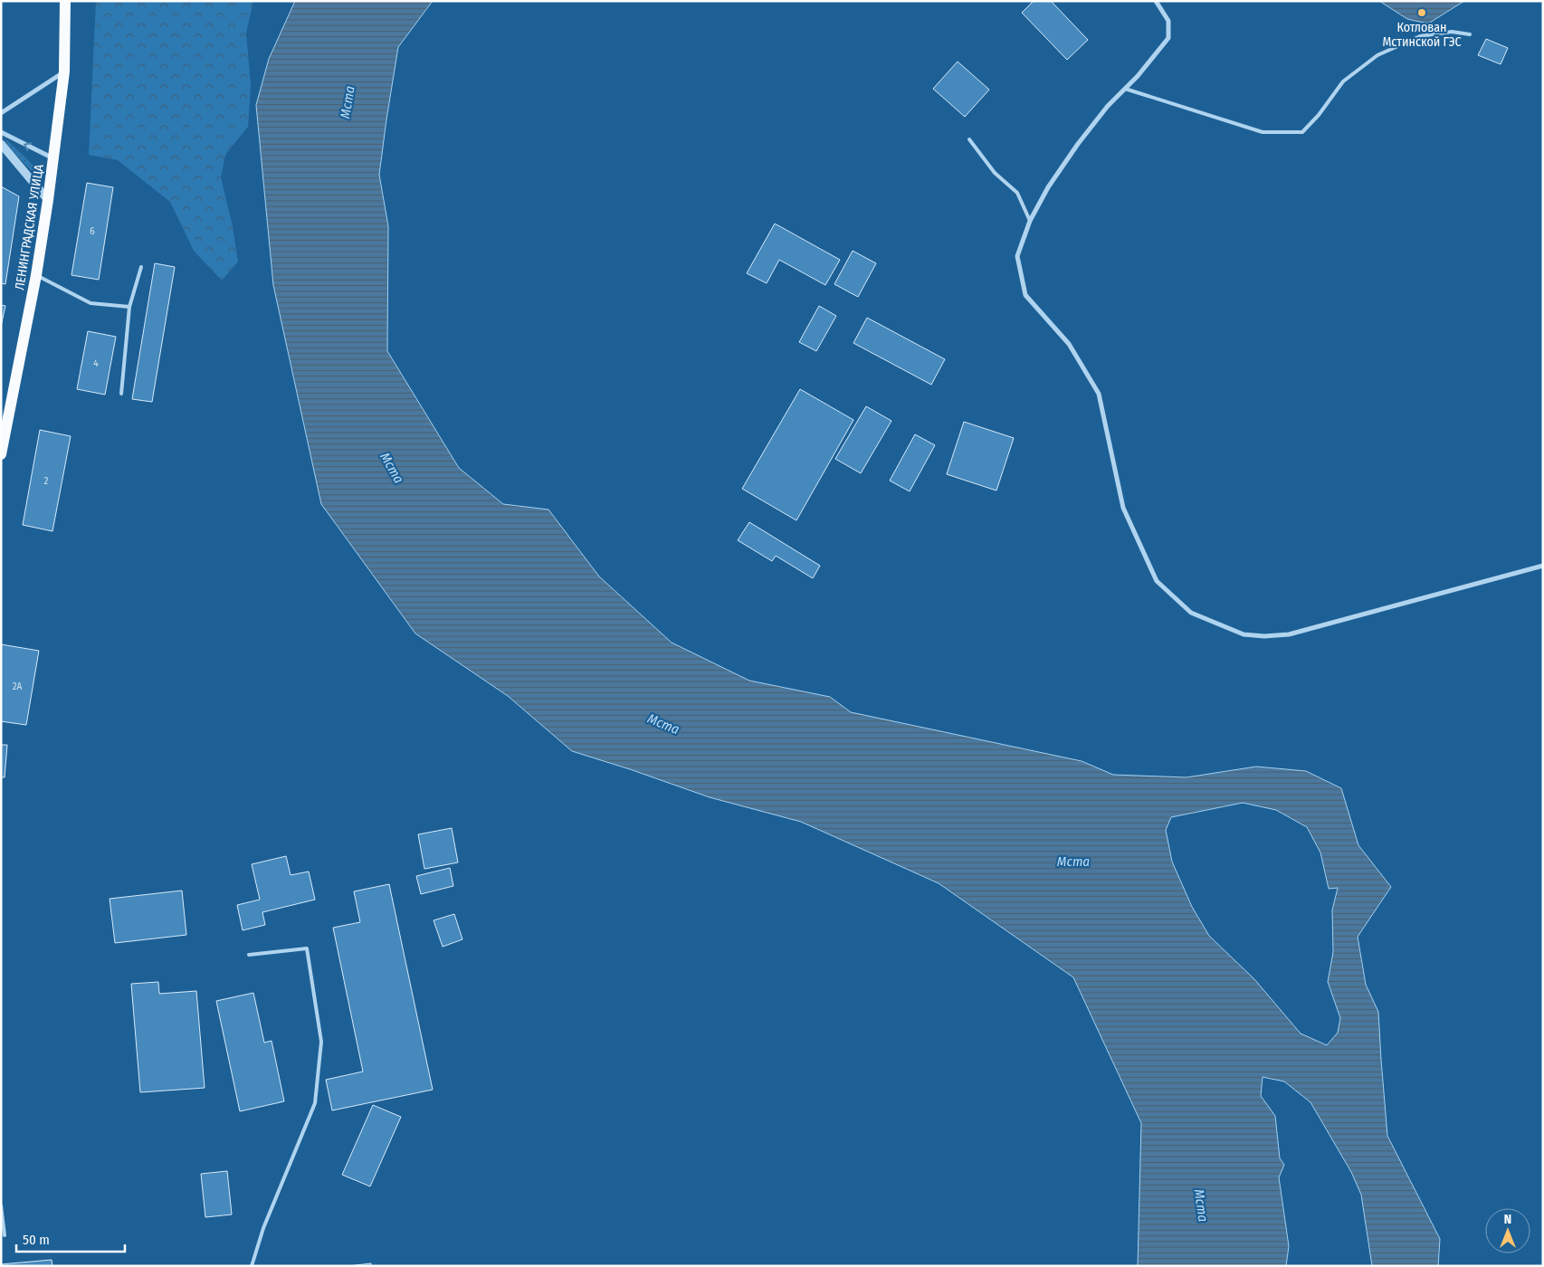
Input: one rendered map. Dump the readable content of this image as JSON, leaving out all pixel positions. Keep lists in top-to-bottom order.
{
  "streets": {
    "main road": ["ЛЕНИНГРАДСКАЯ УЛИЦА"]
  },
  "water": ["Мста"],
  "places": ["Котлован Мстинской ГЭС"],
  "house_numbers": [
    "6",
    "4",
    "2",
    "2А"
  ],
  "scale_bar": "50 m",
  "north": "top"
}
